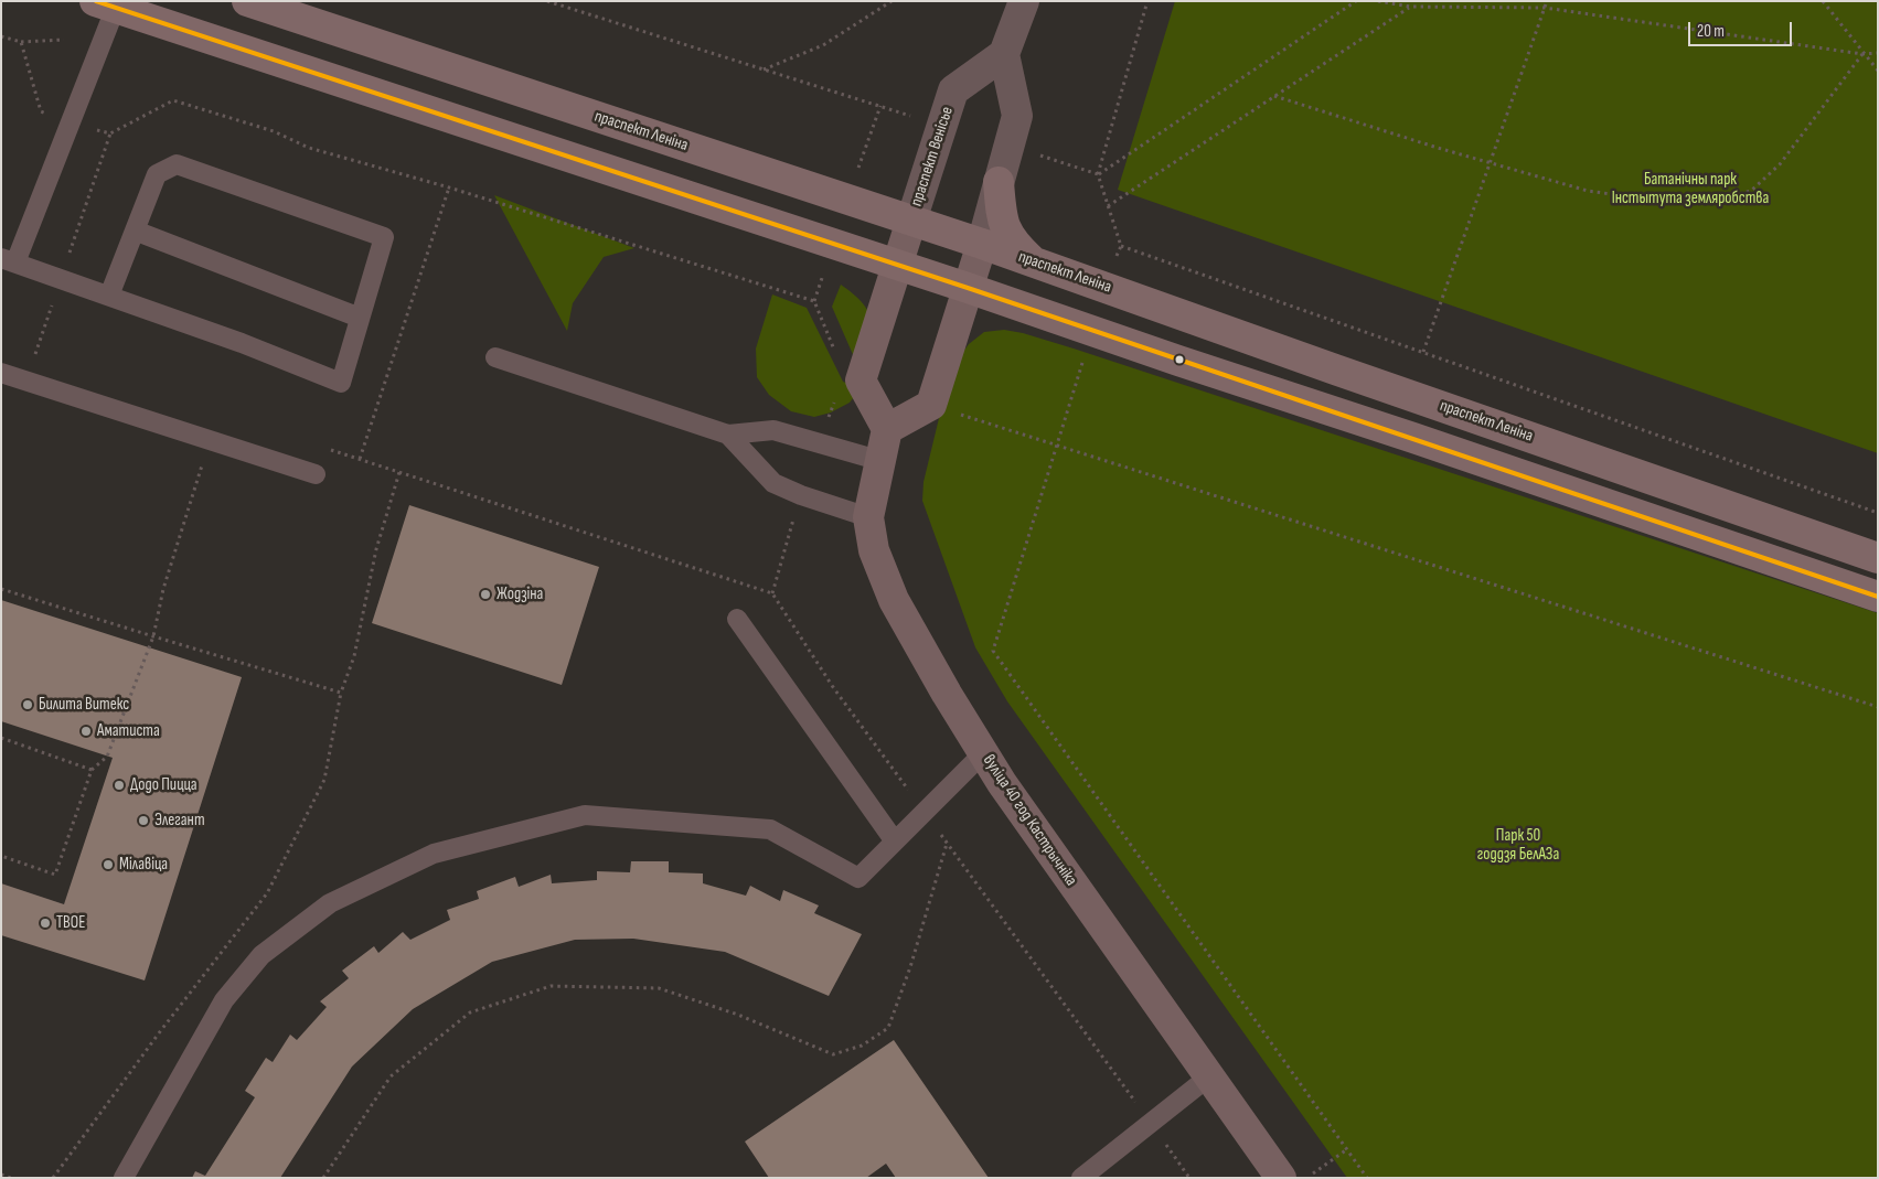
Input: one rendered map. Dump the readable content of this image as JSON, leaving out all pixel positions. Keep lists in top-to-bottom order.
{
  "streets": {
    "main road": ["праспект Леніна", "вуліца 40 год Кастрычніка"],
    "street": ["праспект Венісье"]
  },
  "crossings": [
    ["праспект Леніна", "праспект Венісье"]
  ],
  "parks": ["Батанічны парк Інстытута земляробства", "Парк 50 годдзя БелАЗа"],
  "places": [
    "Жодзіна",
    "Билита Витекс",
    "Аматиста",
    "Додо Пицца",
    "Элегант",
    "Мілавіца",
    "ТВОЕ"
  ],
  "scale_bar": "20 m"
}
